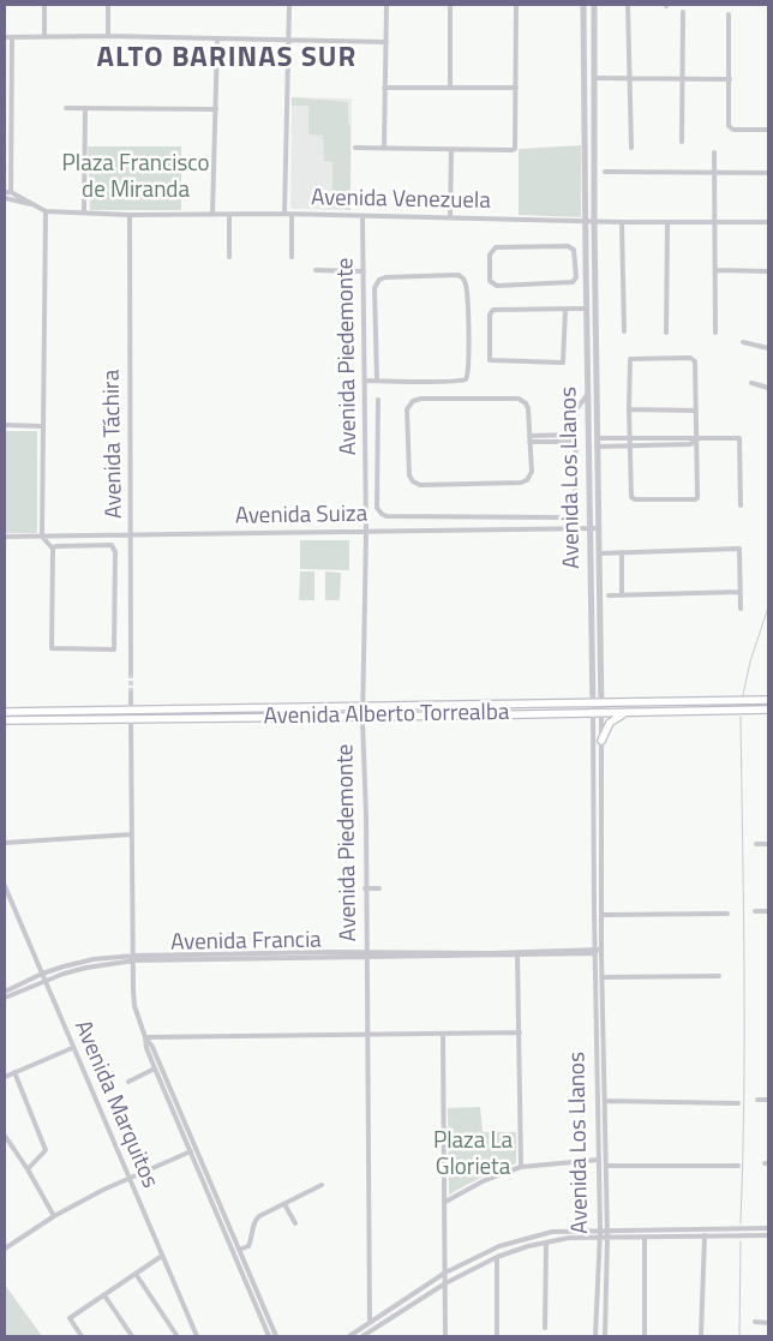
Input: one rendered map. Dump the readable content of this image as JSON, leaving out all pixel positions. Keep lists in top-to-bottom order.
{
  "streets": {
    "main road": ["Avenida Alberto Torrealba"],
    "street": [
      "Avenida Venezuela",
      "Avenida Piedemonte",
      "Avenida Táchira",
      "Avenida Los Llanos",
      "Avenida Suiza",
      "Avenida Francia",
      "Avenida Marquitos"
    ]
  },
  "crossings": [
    ["Avenida Venezuela", "Avenida Piedemonte"],
    ["Avenida Venezuela", "Avenida Táchira"],
    ["Avenida Venezuela", "Avenida Los Llanos"],
    ["Avenida Piedemonte", "Avenida Suiza"],
    ["Avenida Piedemonte", "Avenida Alberto Torrealba"],
    ["Avenida Piedemonte", "Avenida Francia"],
    ["Avenida Táchira", "Avenida Suiza"],
    ["Avenida Los Llanos", "Avenida Suiza"],
    ["Avenida Los Llanos", "Avenida Alberto Torrealba"],
    ["Avenida Los Llanos", "Avenida Francia"],
    ["Avenida Francia", "Avenida Marquitos"]
  ],
  "districts": ["ALTO BARINAS SUR"],
  "parks": ["Plaza Francisco de Miranda", "Plaza La Glorieta"]
}
